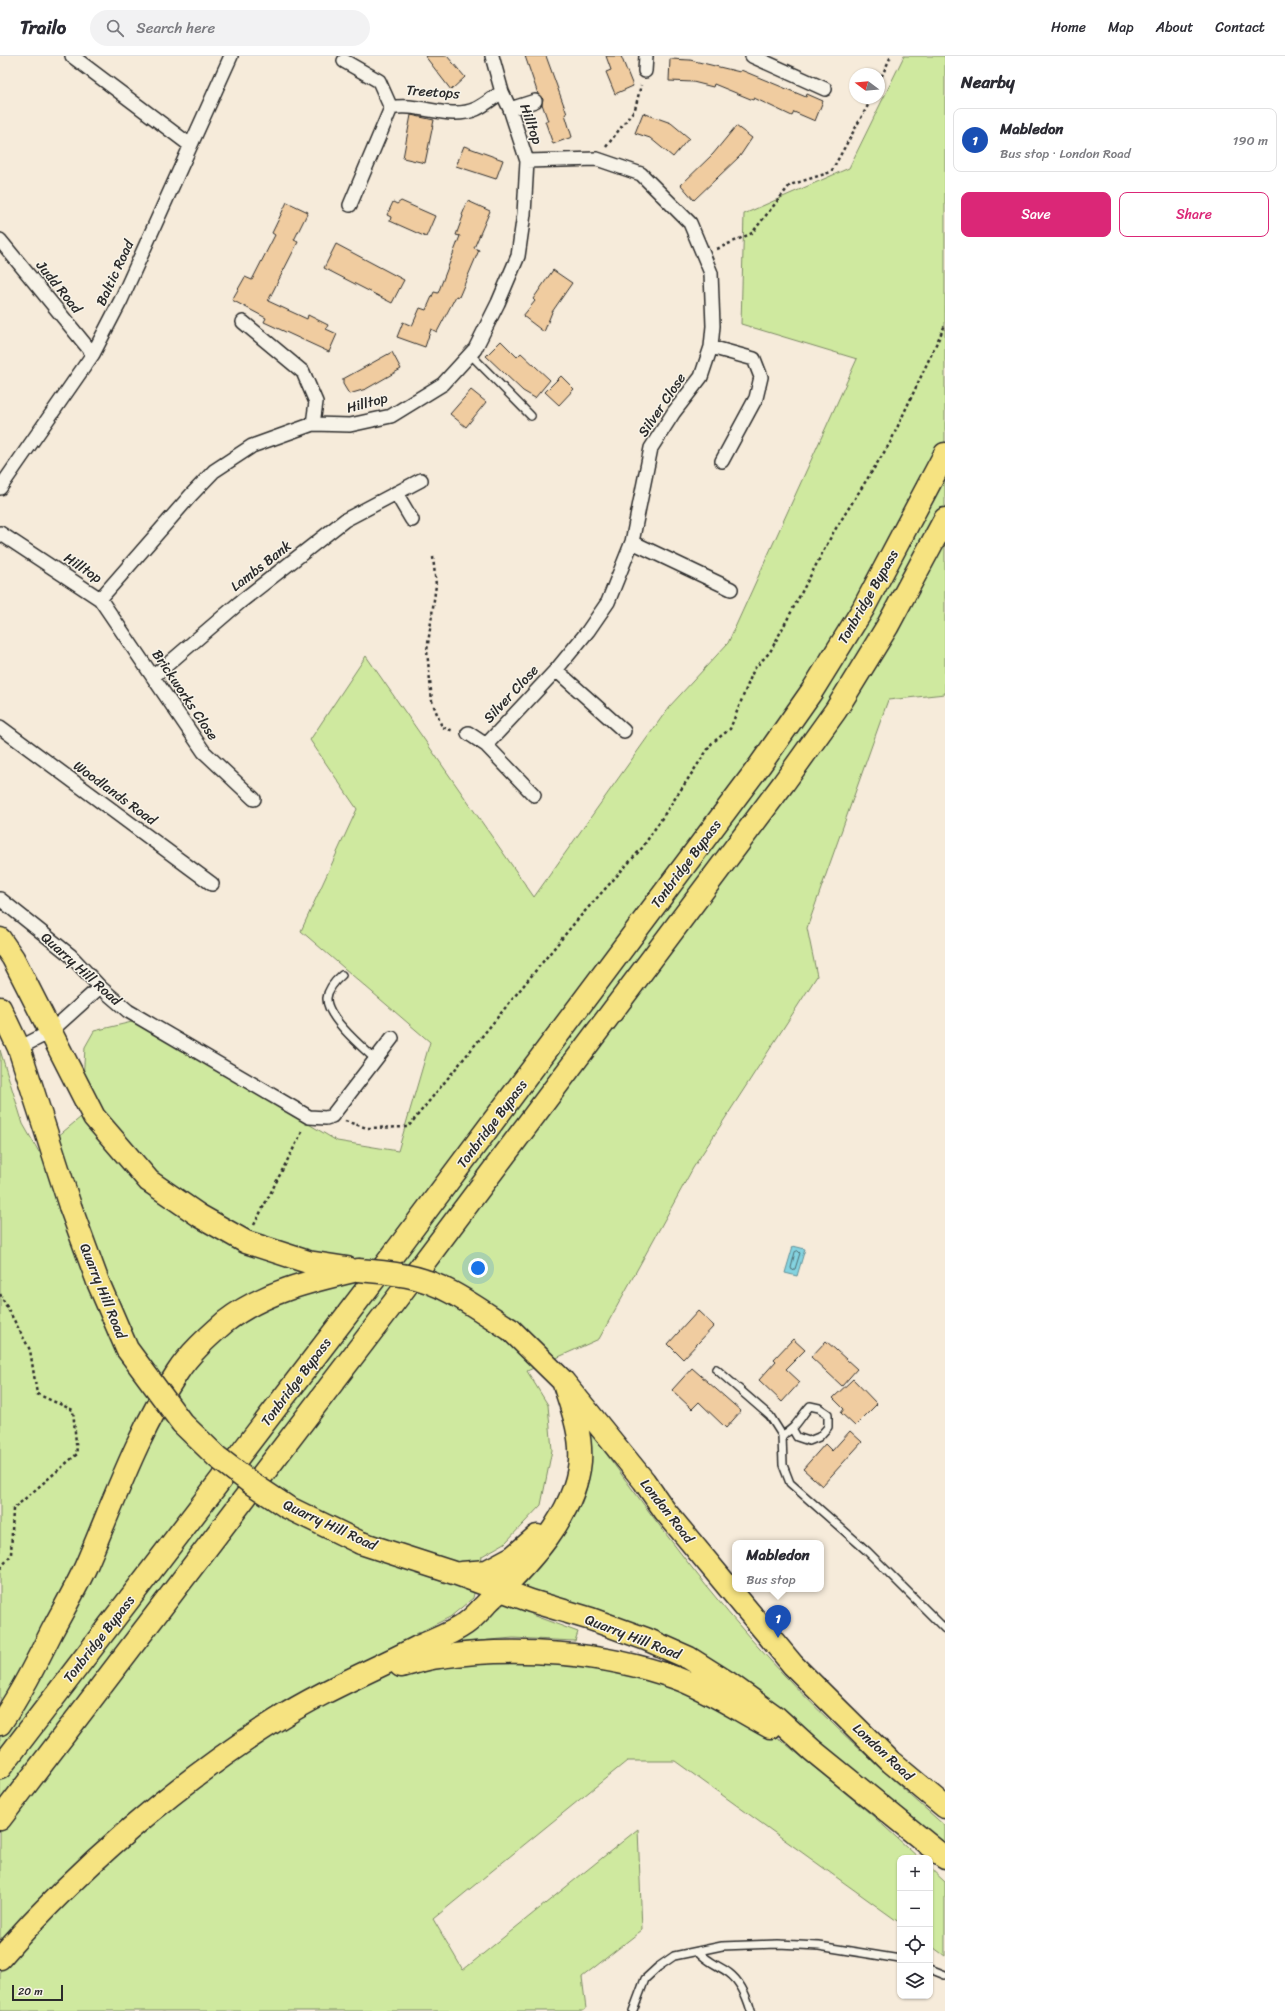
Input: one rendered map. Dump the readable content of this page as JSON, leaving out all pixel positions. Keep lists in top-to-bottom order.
{
  "streets": {
    "highway": ["Tonbridge Bypass", "Quarry Hill Road", "London Road"],
    "street": [
      "Treetops",
      "Hilltop",
      "Baltic Road",
      "Judd Road",
      "Silver Close",
      "Lambs Bank",
      "Brickworks Close",
      "Woodlands Road"
    ]
  },
  "crossings": [
    ["Treetops", "Hilltop"],
    ["Hilltop", "Silver Close"],
    ["Hilltop", "Brickworks Close"],
    ["Baltic Road", "Judd Road"],
    ["Lambs Bank", "Brickworks Close"]
  ],
  "scale_bar": "20 m",
  "north": "left",
  "page": {
    "header": "Trailo",
    "search": "Search here",
    "nav": [
      "Home",
      "Map",
      "About",
      "Contact"
    ],
    "heading": "Nearby",
    "list": [
      {
        "mark": "1",
        "name": "Mabledon",
        "note": "Bus stop · London Road",
        "value": "190 m"
      }
    ],
    "buttons": ["Save", "Share"],
    "popup": ["Mabledon", "Bus stop"],
    "pins": "1",
    "map_buttons": ["+", "−"],
    "scale": "20 m"
  }
}
